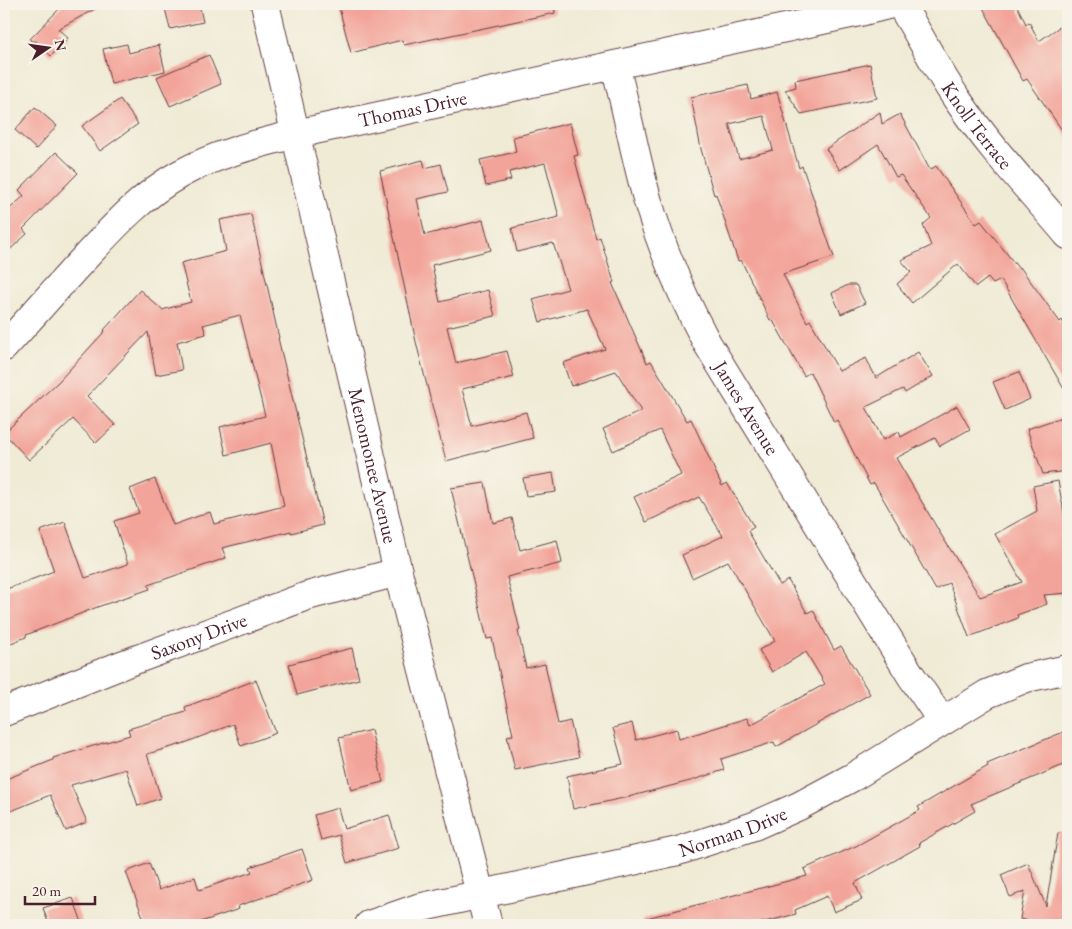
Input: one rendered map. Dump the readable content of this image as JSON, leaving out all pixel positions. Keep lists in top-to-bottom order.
{
  "streets": {
    "street": [
      "Thomas Drive",
      "Knoll Terrace",
      "James Avenue",
      "Menomonee Avenue",
      "Saxony Drive",
      "Norman Drive"
    ]
  },
  "crossings": [
    ["Thomas Drive", "James Avenue"],
    ["Thomas Drive", "Menomonee Avenue"],
    ["James Avenue", "Norman Drive"],
    ["Menomonee Avenue", "Saxony Drive"],
    ["Menomonee Avenue", "Norman Drive"]
  ],
  "scale_bar": "20 m",
  "north": "right"
}
